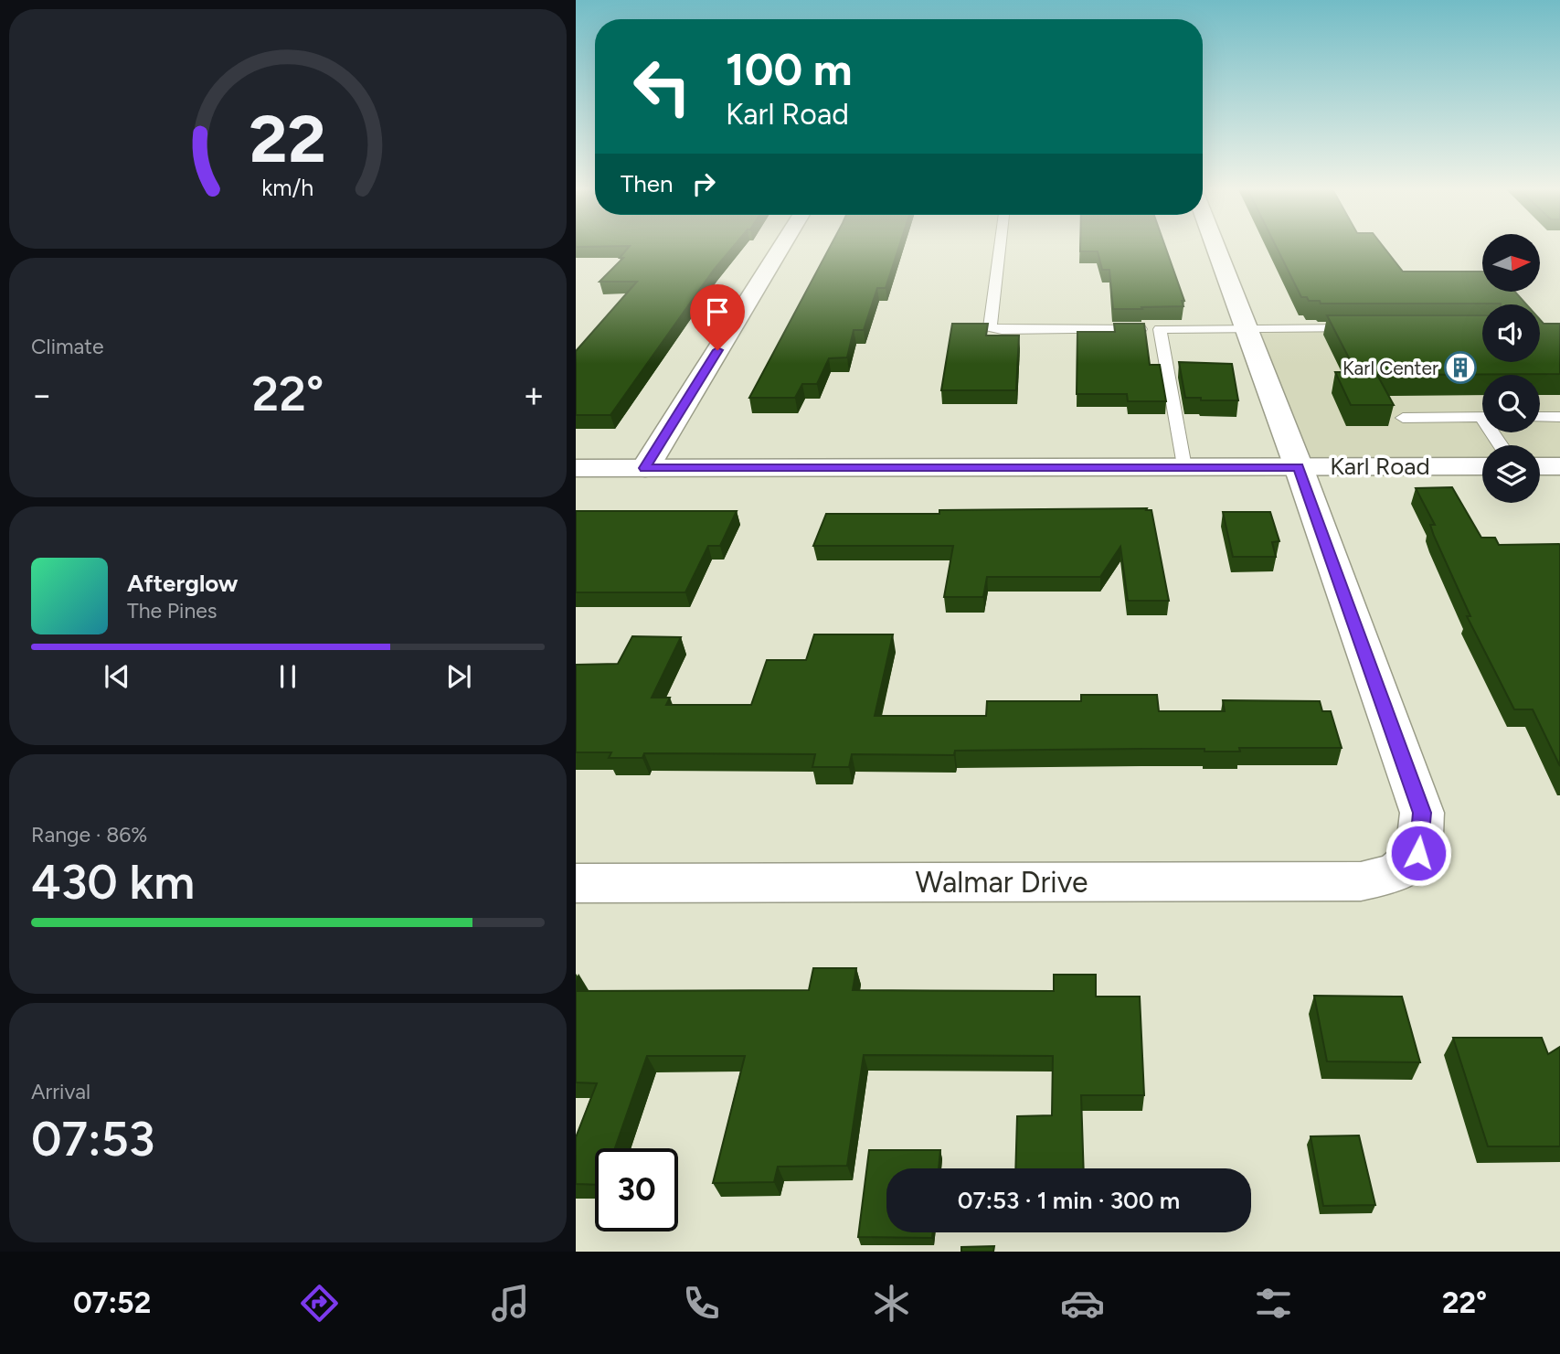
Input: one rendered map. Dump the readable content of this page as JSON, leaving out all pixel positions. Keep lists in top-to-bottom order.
{
  "streets": {
    "street": ["Karl Road", "Walmar Drive"]
  },
  "crossings": [
    ["Karl Road", "Walmar Drive"]
  ],
  "places": {
    "building": ["Karl Center"]
  },
  "north": "right",
  "page": {
    "turn": ["100 m", "Karl Road"],
    "then": "Then",
    "tile": [
      "Climate",
      ["Range · 86%", "430 km"],
      ["Arrival", "07:53"]
    ],
    "heat": ["−", "22°", "+"],
    "song": ["Afterglow", "The Pines"],
    "limit": "30",
    "trip": "07:53 · 1 min · 300 m",
    "tabs": ["07:52", "22°"],
    "gauge": ["22", "km/h"]
  }
}
